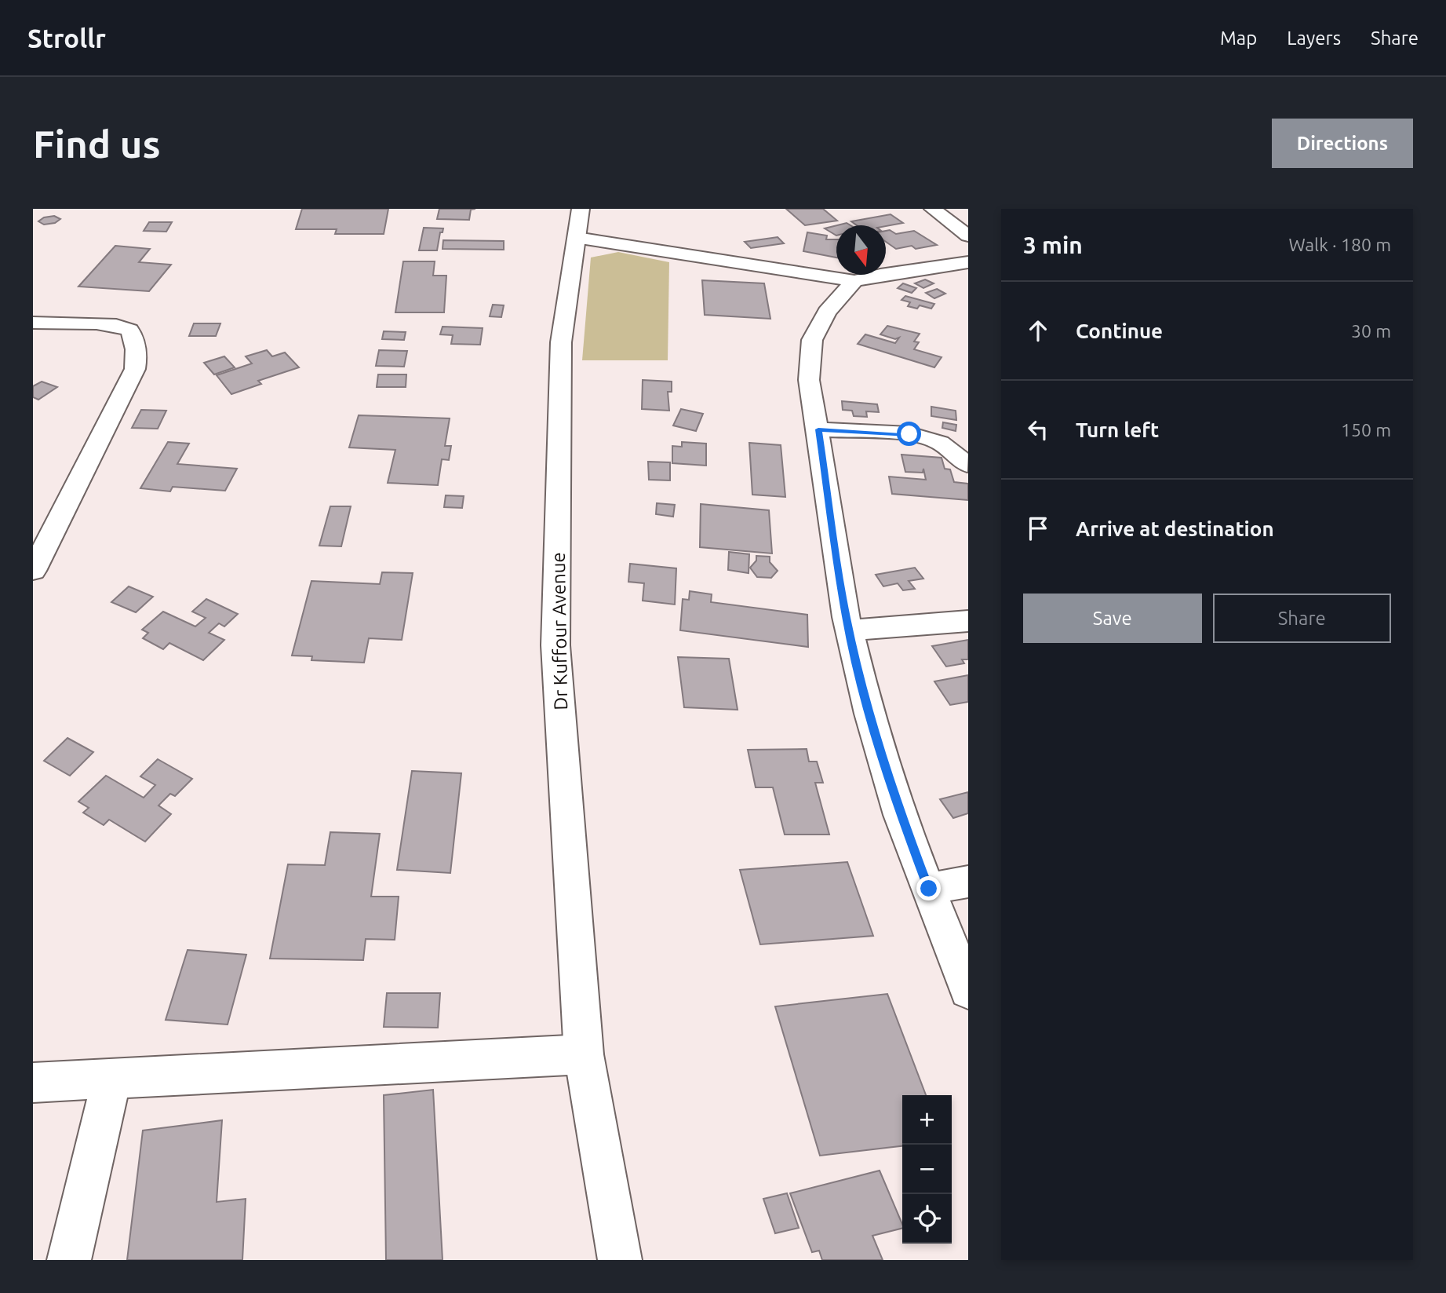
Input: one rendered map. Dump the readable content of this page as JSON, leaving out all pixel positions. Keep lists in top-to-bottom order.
{
  "streets": {
    "street": ["Dr Kuffour Avenue"]
  },
  "north": "bottom",
  "page": {
    "header": "Strollr",
    "nav": ["Map", "Layers", "Share"],
    "buttons": [
      "Directions",
      ["Save", "Share"]
    ],
    "title": "Find us",
    "heading": ["3 min", "Walk · 180 m"],
    "list": [
      ["Continue", "30 m"],
      ["Turn left", "150 m"],
      "Arrive at destination"
    ],
    "map_buttons": ["+", "−"]
  }
}
